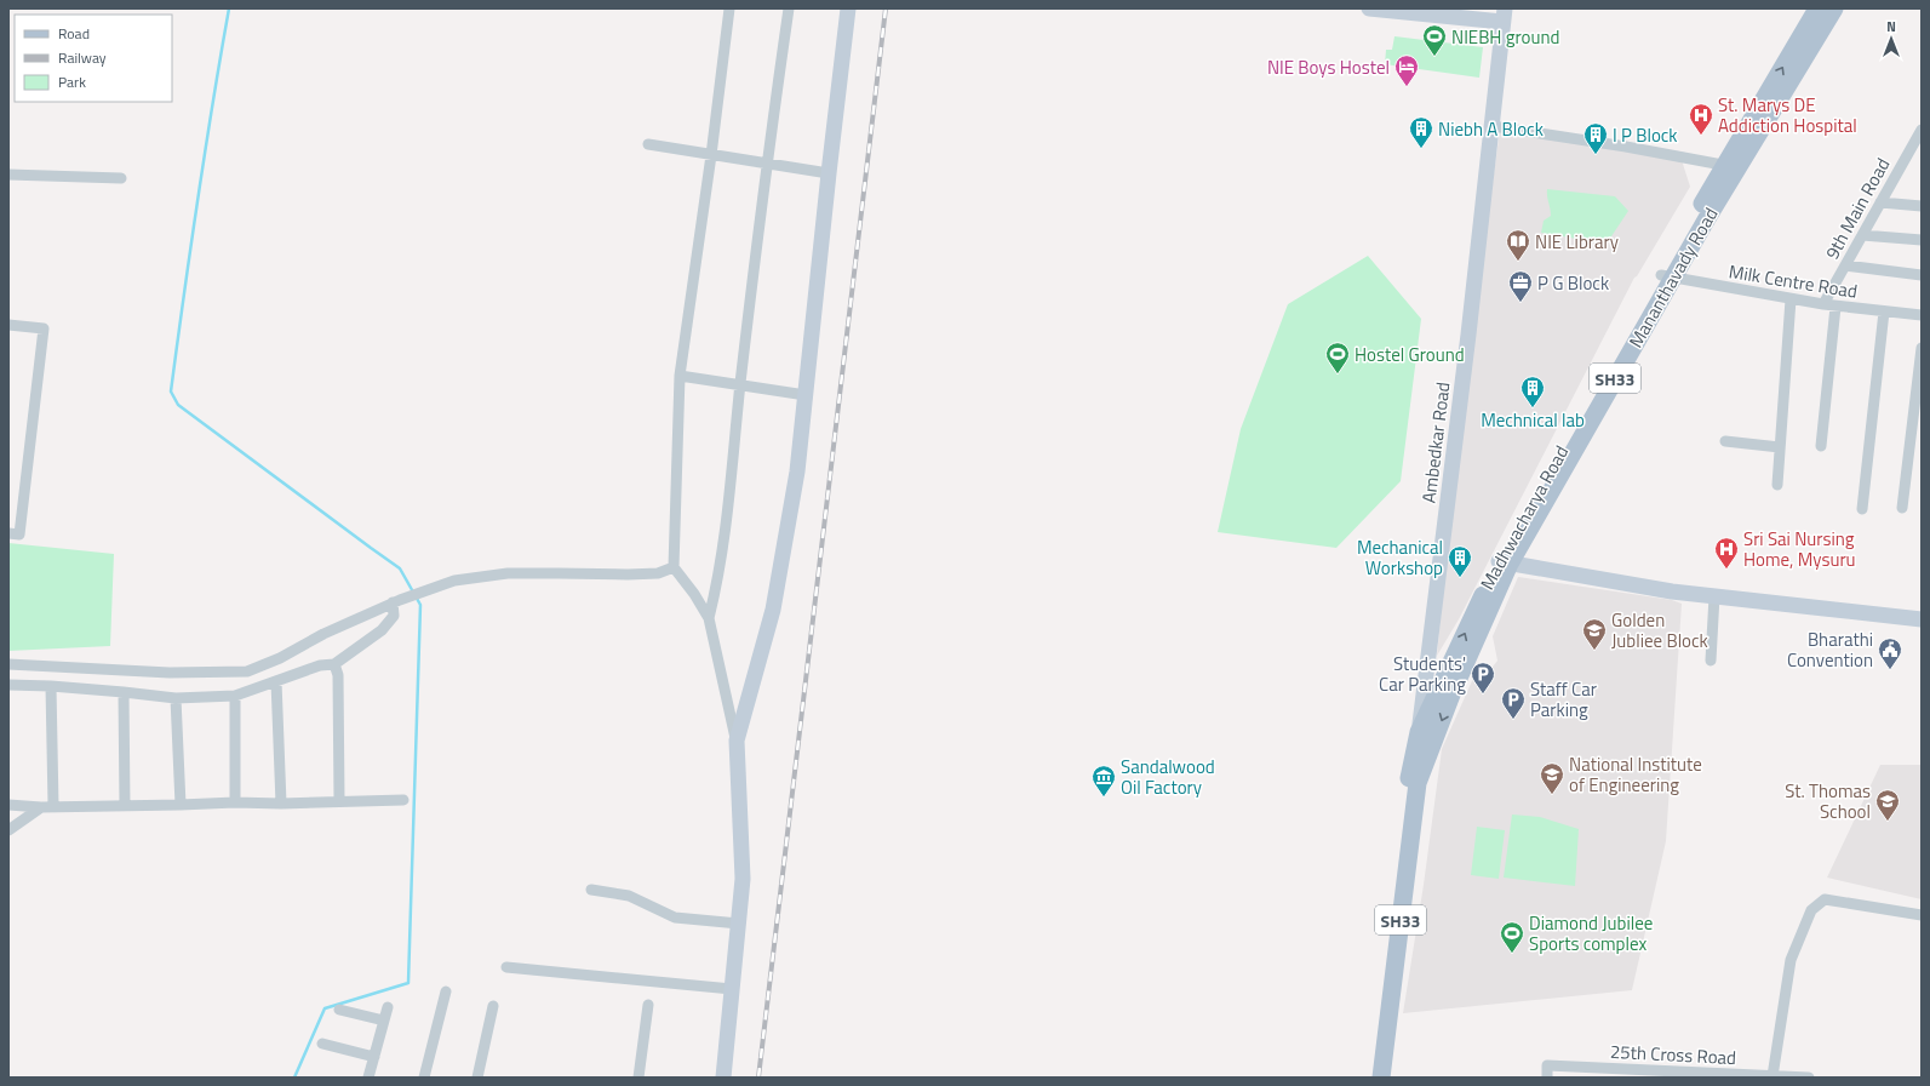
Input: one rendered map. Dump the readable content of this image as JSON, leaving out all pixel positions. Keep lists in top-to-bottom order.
{
  "streets": {
    "main road": ["Mananthavady Road", "SH33", "Madhwacharya Road"],
    "street": [
      "9th Main Road",
      "Milk Centre Road",
      "Ambedkar Road",
      "25th Cross Road"
    ]
  },
  "crossings": [
    ["9th Main Road", "Milk Centre Road"],
    ["Mananthavady Road", "Milk Centre Road"],
    ["Mananthavady Road", "SH33"],
    ["Mananthavady Road", "Ambedkar Road"],
    ["Mananthavady Road", "Madhwacharya Road"],
    ["SH33", "Ambedkar Road"],
    ["Ambedkar Road", "Madhwacharya Road"]
  ],
  "one_way": ["Madhwacharya Road"],
  "places": {
    "sports": ["NIEBH ground", "Hostel Ground", "Diamond Jubilee Sports complex"],
    "hotel": ["NIE Boys Hostel"],
    "hospital": ["St. Marys DE Addiction Hospital", "Sri Sai Nursing Home, Mysuru"],
    "building": [
      "Niebh A Block",
      "I P Block",
      "Mechnical lab",
      "Mechanical Workshop"
    ],
    "library": ["NIE Library"],
    "office": ["P G Block"],
    "school or university": ["Golden Jubliee Block", "National Institute of Engineering", "St. Thomas School"],
    "public building": ["Bharathi Convention"],
    "parking": ["Students' Car Parking", "Staff Car Parking"],
    "museum": ["Sandalwood Oil Factory"]
  },
  "legend": ["Road", "Railway", "Park"],
  "north": "top"
}
